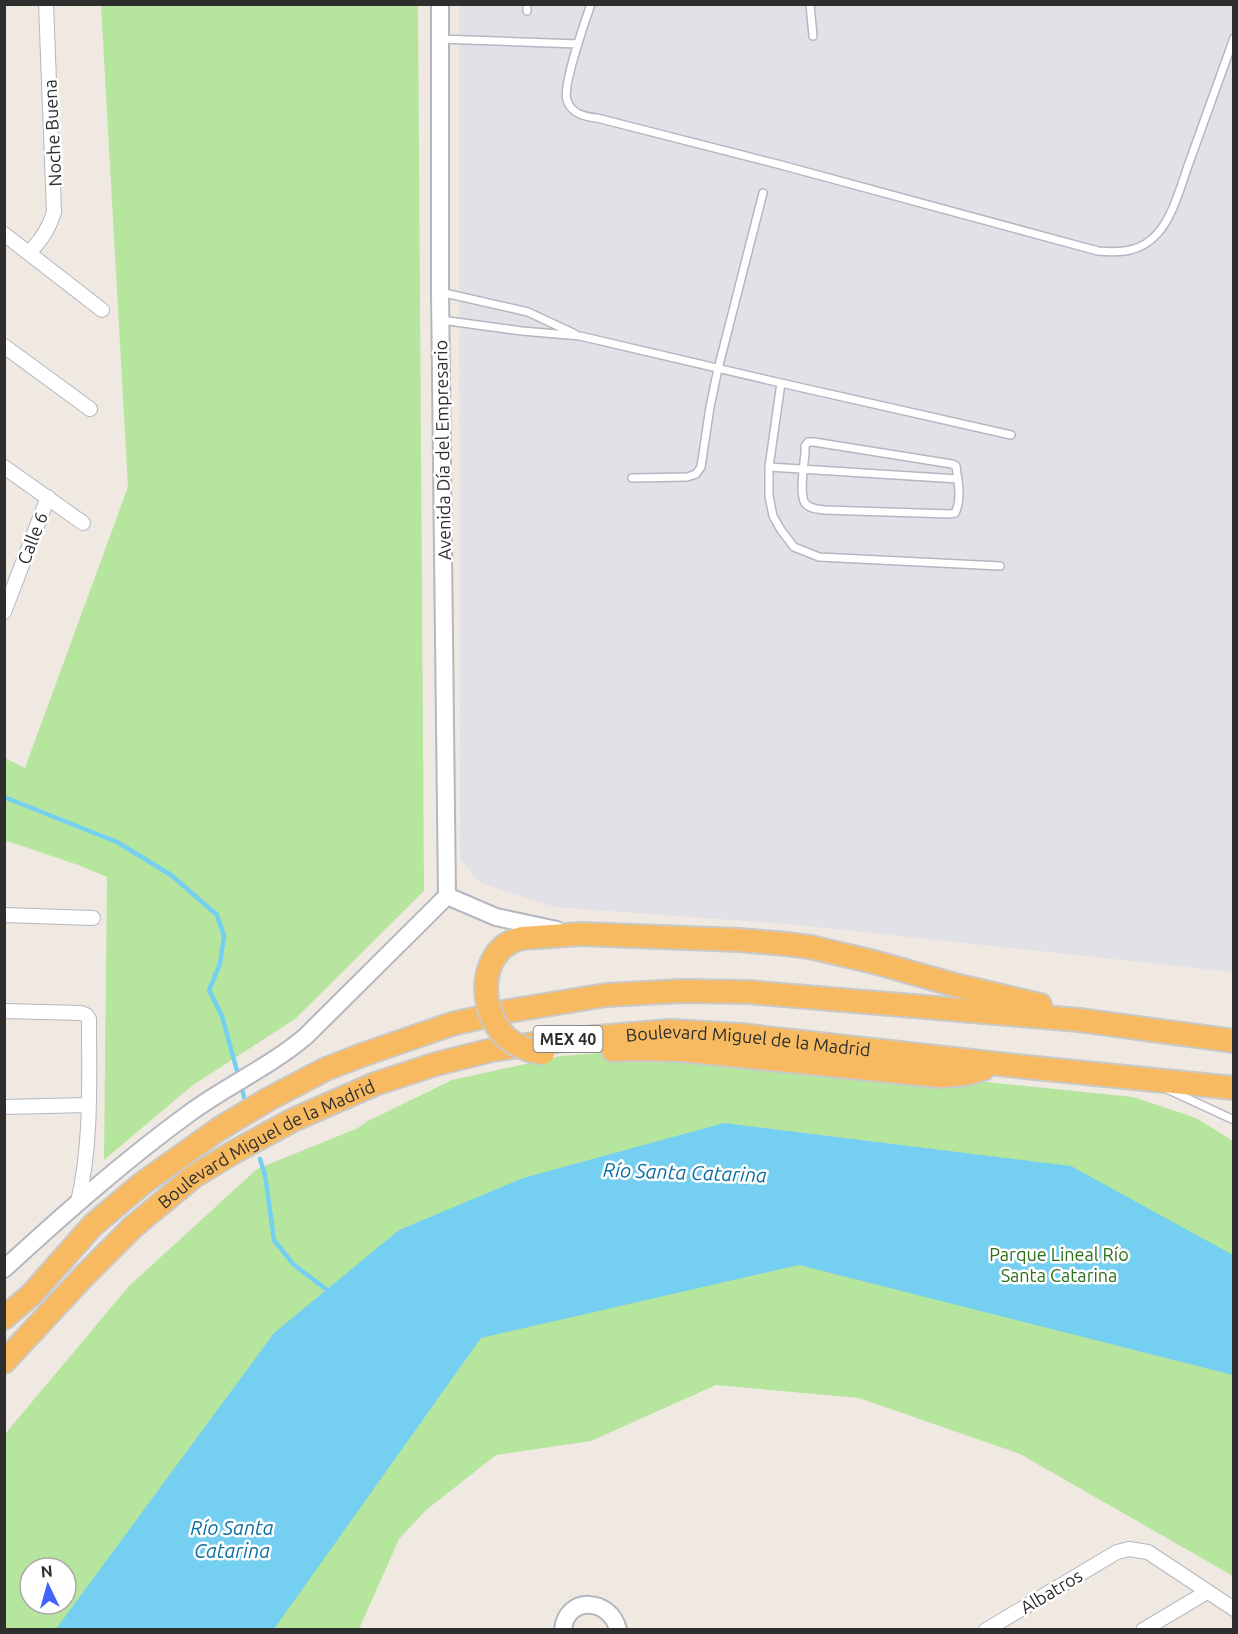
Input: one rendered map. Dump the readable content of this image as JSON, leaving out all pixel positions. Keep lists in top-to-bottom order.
{
  "streets": {
    "highway": ["MEX 40", "Boulevard Miguel de la Madrid"],
    "street": [
      "Noche Buena",
      "Avenida Día del Empresario",
      "Calle 6",
      "Albatros"
    ]
  },
  "water": ["Río Santa Catarina"],
  "parks": ["Parque Lineal Río Santa Catarina"],
  "north": "top"
}
